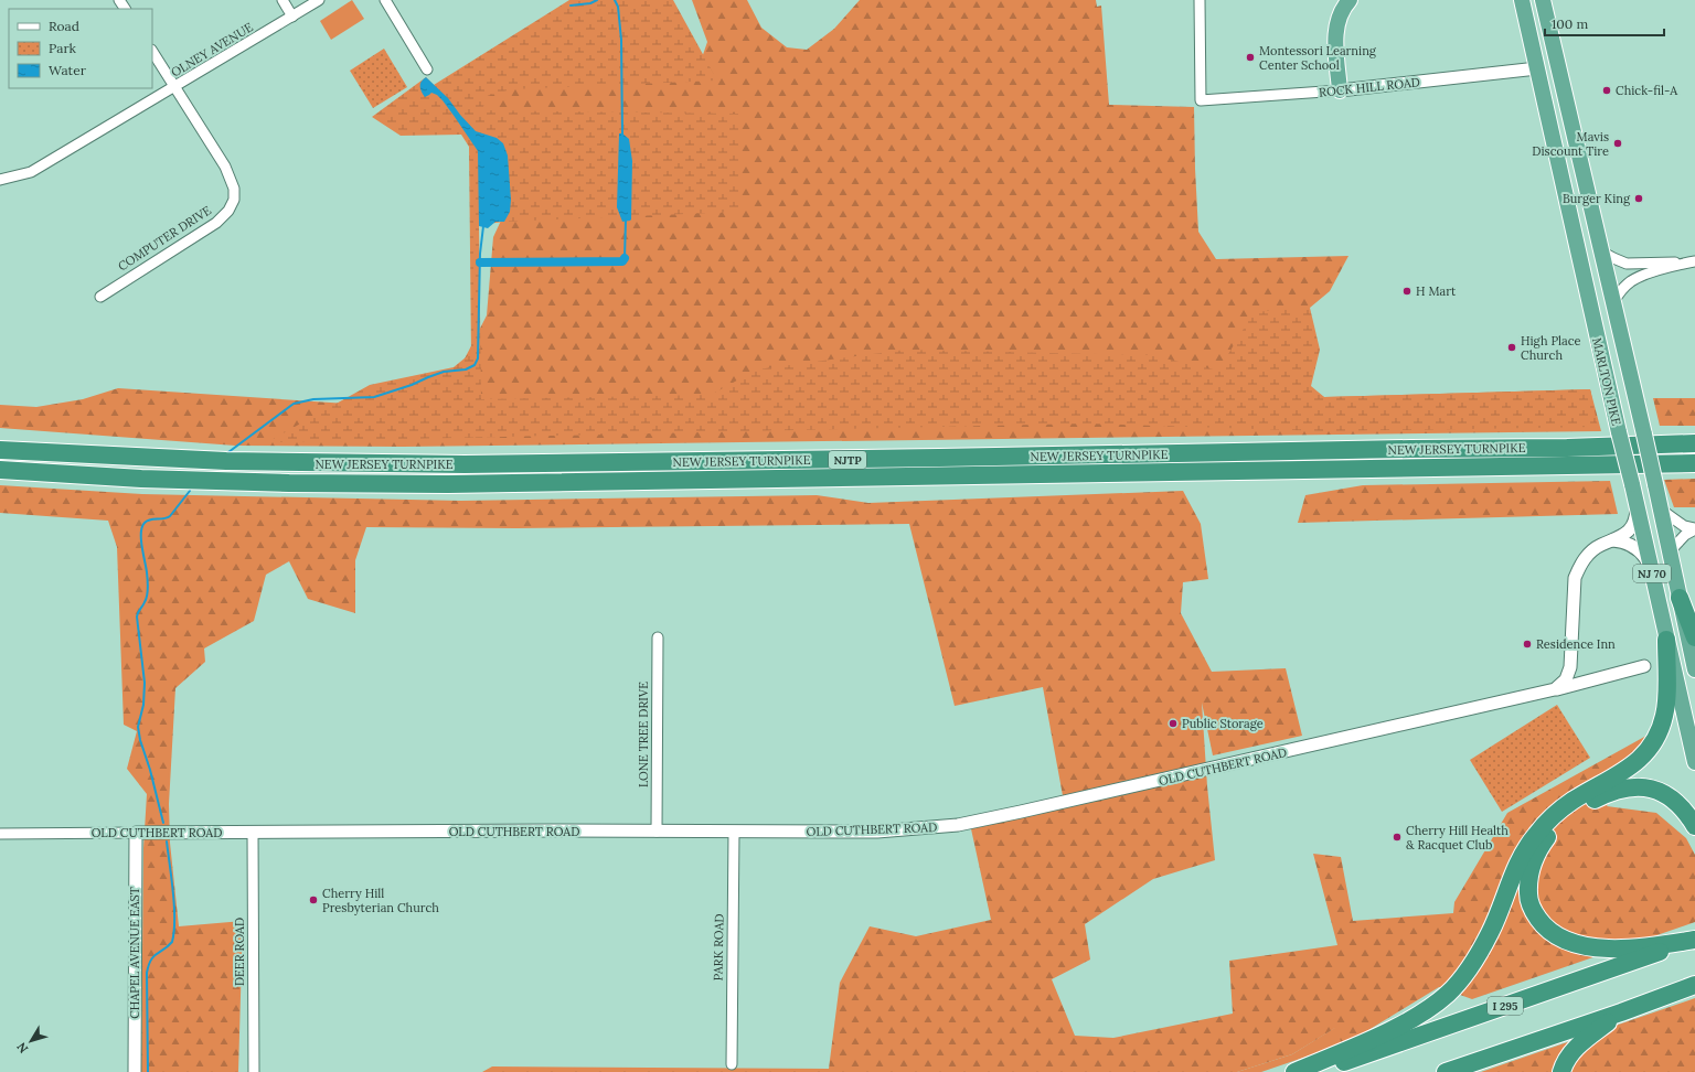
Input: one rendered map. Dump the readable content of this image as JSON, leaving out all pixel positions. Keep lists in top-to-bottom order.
{
  "streets": {
    "highway": [
      "MARLTON PIKE",
      "NEW JERSEY TURNPIKE",
      "NJTP",
      "NJ 70",
      "I 295"
    ],
    "street": [
      "OLNEY AVENUE",
      "ROCK HILL ROAD",
      "COMPUTER DRIVE",
      "LONE TREE DRIVE",
      "OLD CUTHBERT ROAD",
      "PARK ROAD",
      "DEER ROAD",
      "CHAPEL AVENUE EAST"
    ]
  },
  "crossings": [
    ["OLNEY AVENUE", "COMPUTER DRIVE"],
    ["ROCK HILL ROAD", "MARLTON PIKE"],
    ["LONE TREE DRIVE", "OLD CUTHBERT ROAD"],
    ["OLD CUTHBERT ROAD", "PARK ROAD"],
    ["OLD CUTHBERT ROAD", "DEER ROAD"],
    ["OLD CUTHBERT ROAD", "CHAPEL AVENUE EAST"]
  ],
  "places": [
    "Montessori Learning Center School",
    "Chick-fil-A",
    "Mavis Discount Tire",
    "Burger King",
    "H Mart",
    "High Place Church",
    "Residence Inn",
    "Public Storage",
    "Cherry Hill Health & Racquet Club",
    "Cherry Hill Presbyterian Church"
  ],
  "legend": ["Road", "Park", "Water"],
  "scale_bar": "100 m",
  "north": "bottom left"
}
